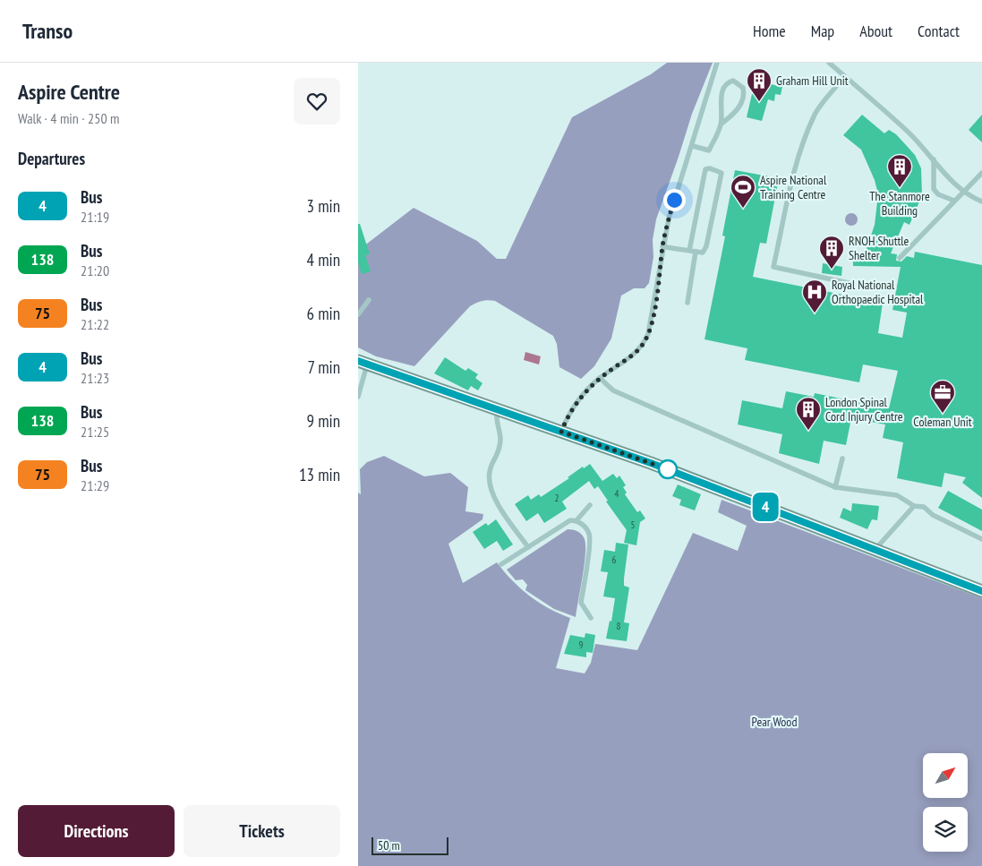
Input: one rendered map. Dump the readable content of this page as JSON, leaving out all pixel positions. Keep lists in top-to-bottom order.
{
  "parks": ["Pear Wood"],
  "places": {
    "building": [
      "Graham Hill Unit",
      "The Stanmore Building",
      "RNOH Shuttle Shelter",
      "London Spinal Cord Injury Centre"
    ],
    "sports": ["Aspire National Training Centre"],
    "hospital": ["Royal National Orthopaedic Hospital"],
    "office": ["Coleman Unit"]
  },
  "lines": ["bus line 4"],
  "house_numbers": [
    "4",
    "2",
    "5",
    "6",
    "8",
    "9"
  ],
  "scale_bar": "50 m",
  "north": "top right",
  "page": {
    "header": "Transo",
    "nav": [
      "Home",
      "Map",
      "About",
      "Contact"
    ],
    "heading": [
      ["Aspire Centre", "Walk · 4 min · 250 m"],
      "Departures"
    ],
    "on_map": "4",
    "list": [
      {
        "mark": "4",
        "name": "Bus",
        "note": "21:19",
        "value": "3 min"
      },
      {
        "mark": "138",
        "name": "Bus",
        "note": "21:20",
        "value": "4 min"
      },
      {
        "mark": "75",
        "name": "Bus",
        "note": "21:22",
        "value": "6 min"
      },
      {
        "mark": "4",
        "name": "Bus",
        "note": "21:23",
        "value": "7 min"
      },
      {
        "mark": "138",
        "name": "Bus",
        "note": "21:25",
        "value": "9 min"
      },
      {
        "mark": "75",
        "name": "Bus",
        "note": "21:29",
        "value": "13 min"
      }
    ],
    "buttons": ["Directions", "Tickets"],
    "scale": "50 m"
  }
}
